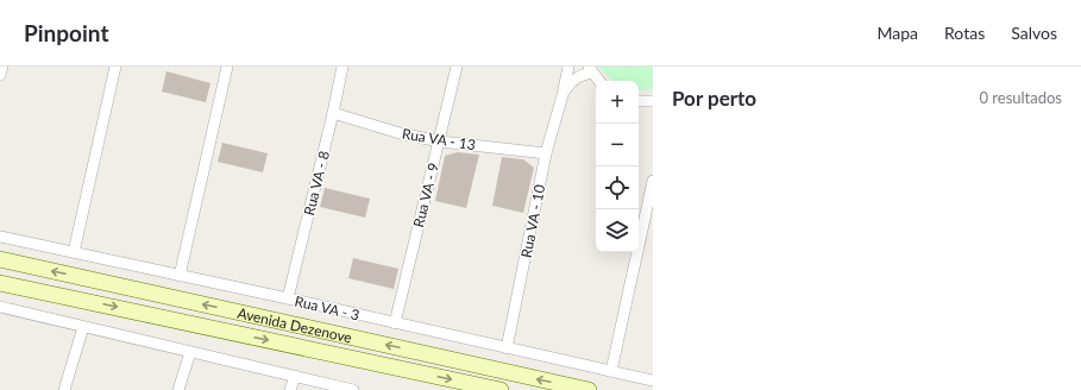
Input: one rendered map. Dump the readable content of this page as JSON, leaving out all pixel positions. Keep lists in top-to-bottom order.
{
  "streets": {
    "street": [
      "Rua VA - 13",
      "Rua VA - 8",
      "Rua VA - 9",
      "Rua VA - 10",
      "Rua VA - 3",
      "Avenida Dezenove"
    ]
  },
  "crossings": [
    ["Rua VA - 13", "Rua VA - 8"],
    ["Rua VA - 13", "Rua VA - 9"],
    ["Rua VA - 13", "Rua VA - 10"],
    ["Rua VA - 8", "Rua VA - 3"],
    ["Rua VA - 9", "Rua VA - 3"],
    ["Rua VA - 10", "Rua VA - 3"]
  ],
  "page": {
    "header": "Pinpoint",
    "nav": ["Mapa", "Rotas", "Salvos"],
    "heading": ["Por perto", "0 resultados"],
    "map_buttons": ["+", "−"]
  }
}
